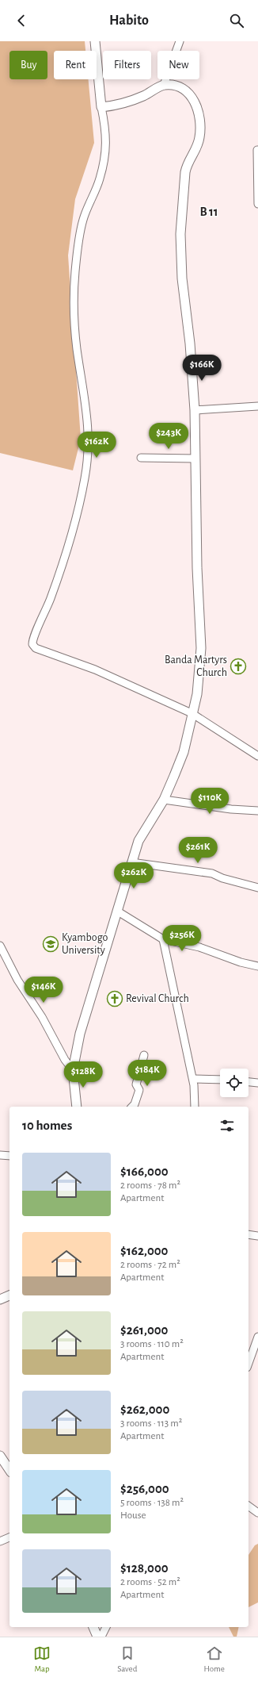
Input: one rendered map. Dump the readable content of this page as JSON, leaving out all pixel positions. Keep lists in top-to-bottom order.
{
  "districts": ["B 11"],
  "places": {
    "church": ["Banda Martyrs Church", "Revival Church"],
    "school or university": ["Kyambogo University"]
  },
  "page": {
    "header": "Habito",
    "chip": [
      "Buy",
      "Rent",
      "Filters",
      "New"
    ],
    "price": [
      "$166K",
      "$243K",
      "$162K",
      "$110K",
      "$261K",
      "$262K",
      "$256K",
      "$146K",
      "$184K",
      "$128K"
    ],
    "heading": "10 homes",
    "list": [
      {
        "name": "$166,000",
        "note": "2 rooms · 78 m² · Apartment"
      },
      {
        "name": "$162,000",
        "note": "2 rooms · 72 m² · Apartment"
      },
      {
        "name": "$261,000",
        "note": "3 rooms · 110 m² · Apartment"
      },
      {
        "name": "$262,000",
        "note": "3 rooms · 113 m² · Apartment"
      },
      {
        "name": "$256,000",
        "note": "5 rooms · 138 m² · House"
      },
      {
        "name": "$128,000",
        "note": "2 rooms · 52 m² · Apartment"
      }
    ],
    "tabs": ["Map", "Saved", "Home"]
  }
}
